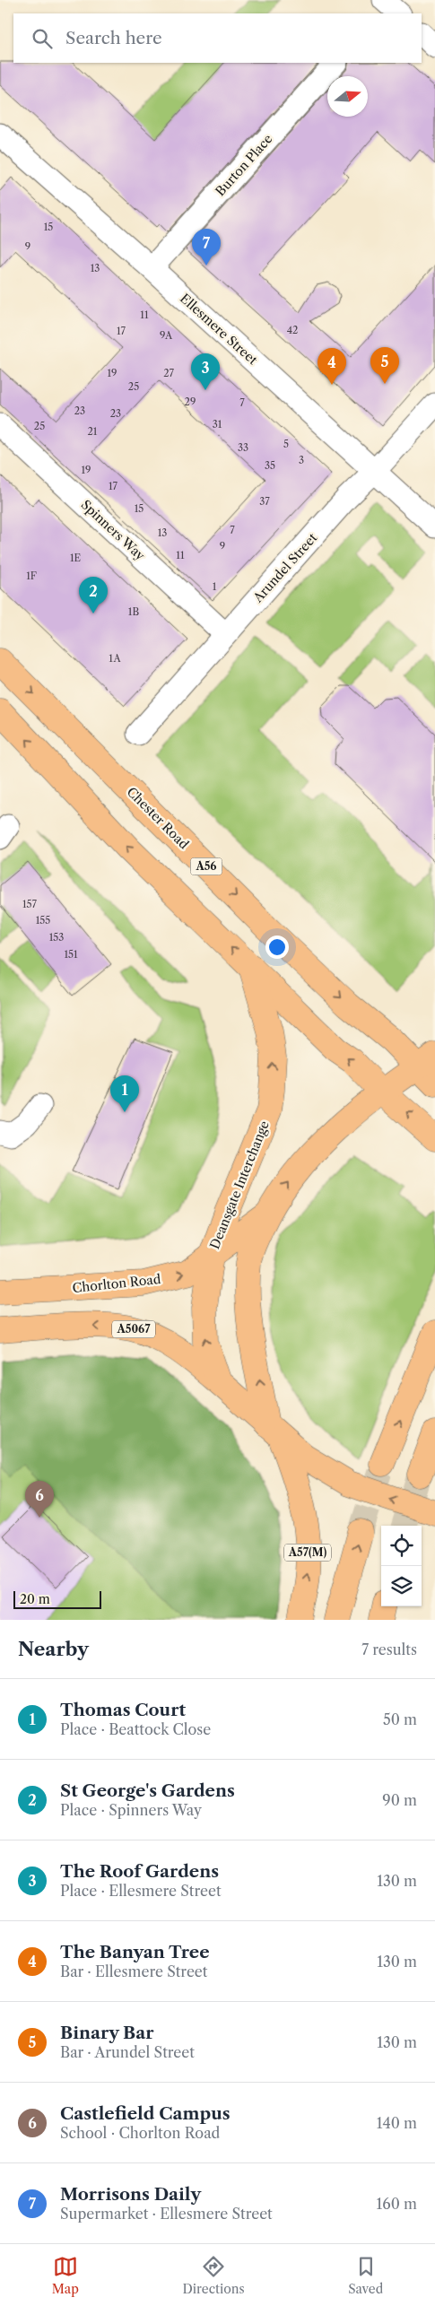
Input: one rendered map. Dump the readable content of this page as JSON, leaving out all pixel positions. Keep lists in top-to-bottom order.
{
  "streets": {
    "main road": [
      "Chester Road",
      "A56",
      "Deansgate Interchange",
      "Chorlton Road",
      "A5067",
      "A57(M)"
    ],
    "street": [
      "Burton Place",
      "Ellesmere Street",
      "Spinners Way",
      "Arundel Street"
    ]
  },
  "crossings": [
    ["Burton Place", "Ellesmere Street"],
    ["Ellesmere Street", "Arundel Street"],
    ["Spinners Way", "Arundel Street"],
    ["Deansgate Interchange", "Chorlton Road"],
    ["Deansgate Interchange", "A5067"],
    ["Deansgate Interchange", "A57(M)"]
  ],
  "one_way": ["Chorlton Road"],
  "house_numbers": [
    "15",
    "9",
    "13",
    "11",
    "42",
    "17",
    "9A",
    "19",
    "27",
    "25",
    "29",
    "7",
    "23",
    "23",
    "31",
    "25",
    "21",
    "5",
    "33",
    "3",
    "35",
    "19",
    "17",
    "37",
    "15",
    "7",
    "13",
    "9",
    "11",
    "1E",
    "1F",
    "1",
    "1B",
    "1A",
    "157",
    "155",
    "153",
    "151"
  ],
  "scale_bar": "20 m",
  "north": "right",
  "page": {
    "search": "Search here",
    "pins": [
      "7",
      "5",
      "4",
      "3",
      "2",
      "1",
      "6"
    ],
    "scale": "20 m",
    "heading": ["Nearby", "7 results"],
    "list": [
      {
        "mark": "1",
        "name": "Thomas Court",
        "note": "Place · Beattock Close",
        "value": "50 m"
      },
      {
        "mark": "2",
        "name": "St George's Gardens",
        "note": "Place · Spinners Way",
        "value": "90 m"
      },
      {
        "mark": "3",
        "name": "The Roof Gardens",
        "note": "Place · Ellesmere Street",
        "value": "130 m"
      },
      {
        "mark": "4",
        "name": "The Banyan Tree",
        "note": "Bar · Ellesmere Street",
        "value": "130 m"
      },
      {
        "mark": "5",
        "name": "Binary Bar",
        "note": "Bar · Arundel Street",
        "value": "130 m"
      },
      {
        "mark": "6",
        "name": "Castlefield Campus",
        "note": "School · Chorlton Road",
        "value": "140 m"
      },
      {
        "mark": "7",
        "name": "Morrisons Daily",
        "note": "Supermarket · Ellesmere Street",
        "value": "160 m"
      }
    ],
    "nav": ["Map", "Directions", "Saved"]
  }
}
